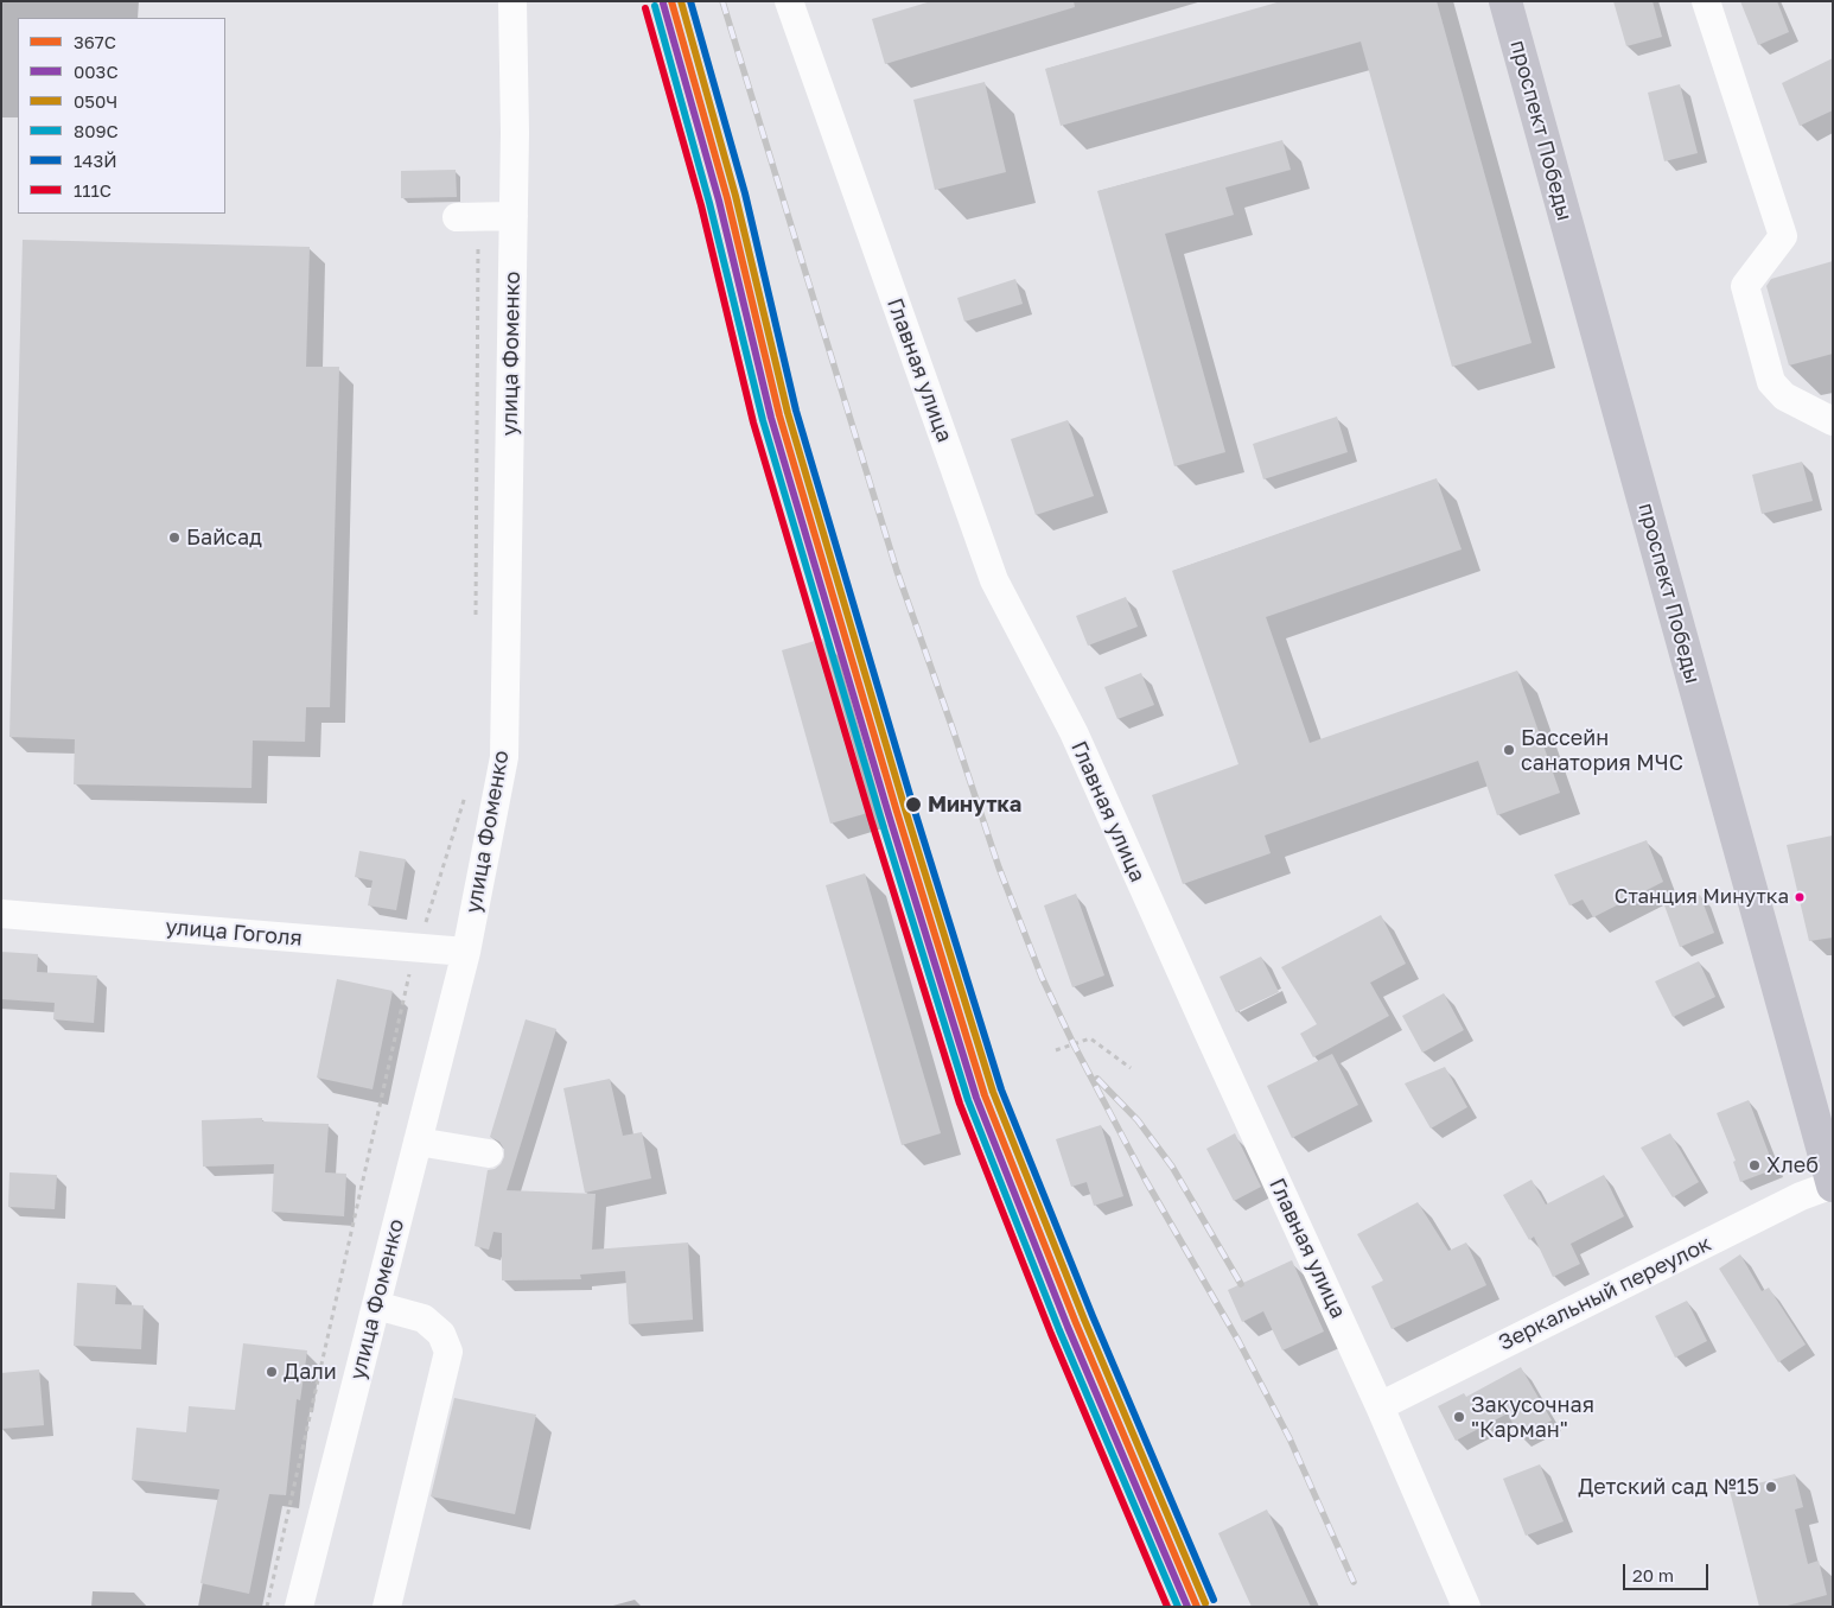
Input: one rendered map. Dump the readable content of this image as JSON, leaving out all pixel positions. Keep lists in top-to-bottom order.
{
  "streets": {
    "main road": ["проспект Победы"],
    "street": [
      "улица Фоменко",
      "Главная улица",
      "улица Гоголя",
      "Зеркальный переулок"
    ]
  },
  "crossings": [
    ["проспект Победы", "Зеркальный переулок"],
    ["улица Фоменко", "улица Гоголя"],
    ["Главная улица", "Зеркальный переулок"]
  ],
  "places": [
    "Байсад",
    "Бассейн санатория МЧС",
    "Минутка",
    "Станция Минутка",
    "Хлеб",
    "Дали",
    "Закусочная \"Карман\"",
    "Детский сад №15"
  ],
  "lines": [
    "transit line 367С",
    "transit line 050Ч",
    "transit line 143Й",
    "transit line 003С",
    "transit line 809С",
    "transit line 111С"
  ],
  "legend": [
    "367С",
    "003С",
    "050Ч",
    "809С",
    "143Й",
    "111С"
  ],
  "scale_bar": "20 m"
}
